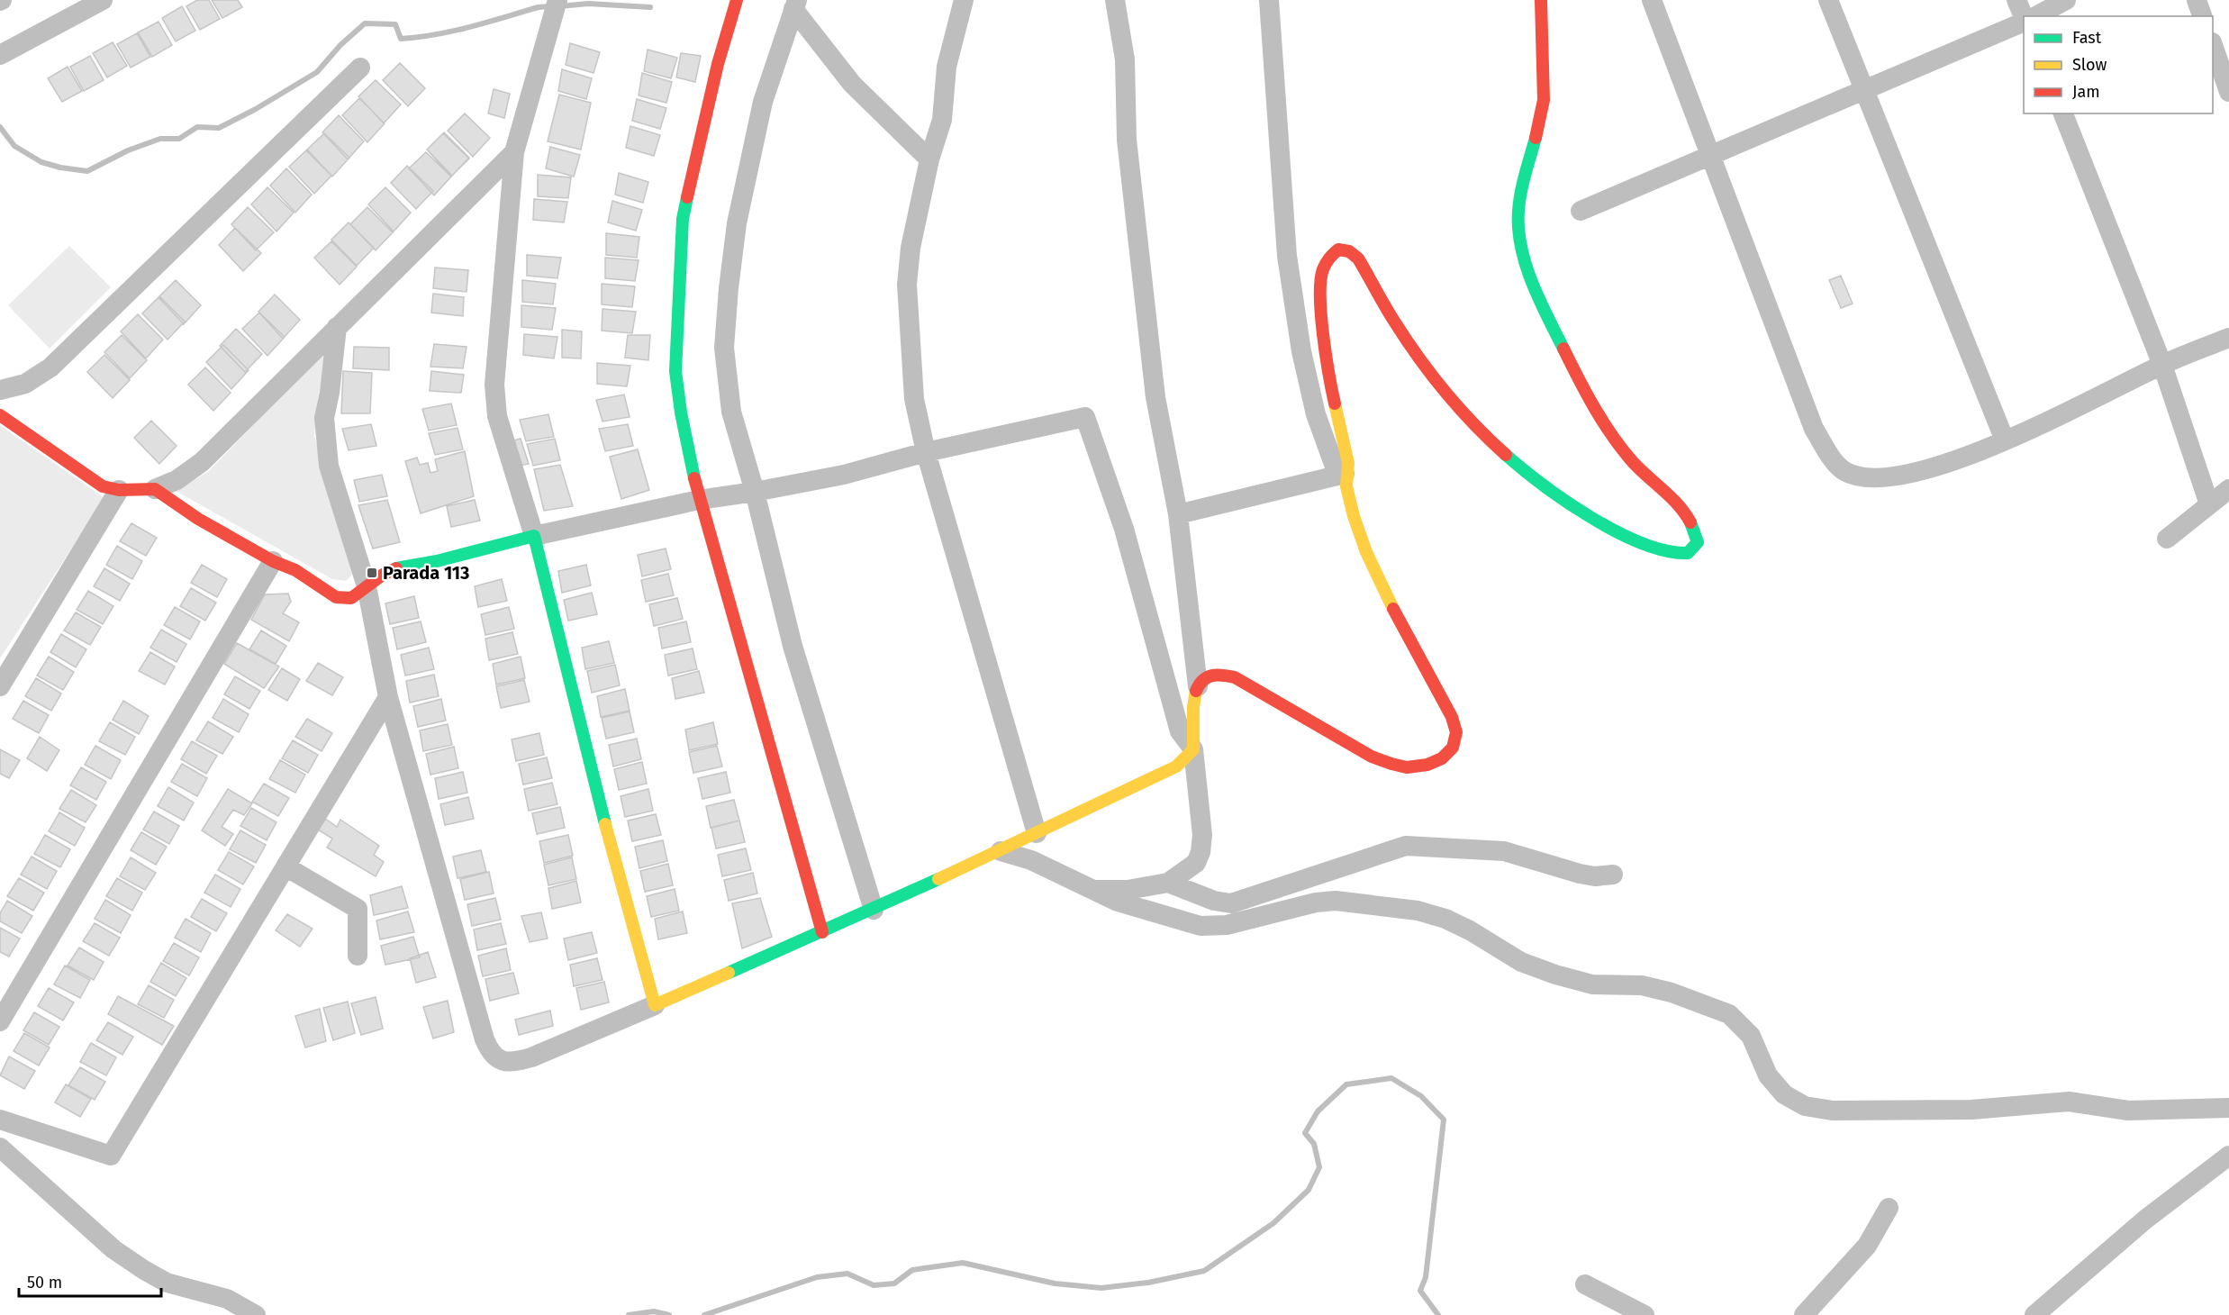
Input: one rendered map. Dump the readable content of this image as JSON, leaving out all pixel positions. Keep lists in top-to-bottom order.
{
  "places": {
    "transit": ["Parada 113"]
  },
  "legend": ["Fast", "Slow", "Jam"],
  "scale_bar": "50 m"
}
